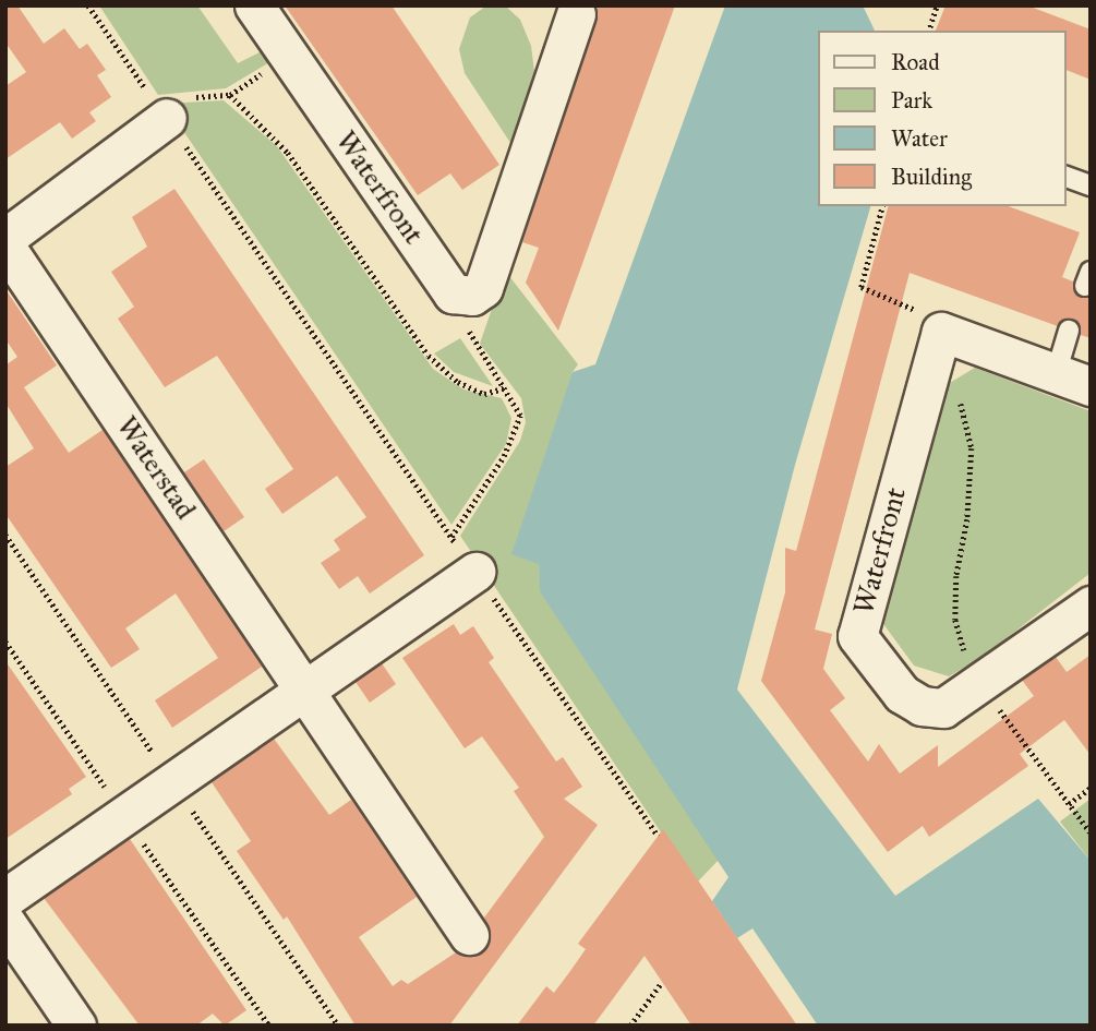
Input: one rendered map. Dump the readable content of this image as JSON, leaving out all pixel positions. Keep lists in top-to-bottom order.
{
  "streets": {
    "street": ["Waterfront", "Waterstad"]
  },
  "legend": [
    "Road",
    "Park",
    "Water",
    "Building"
  ]
}
